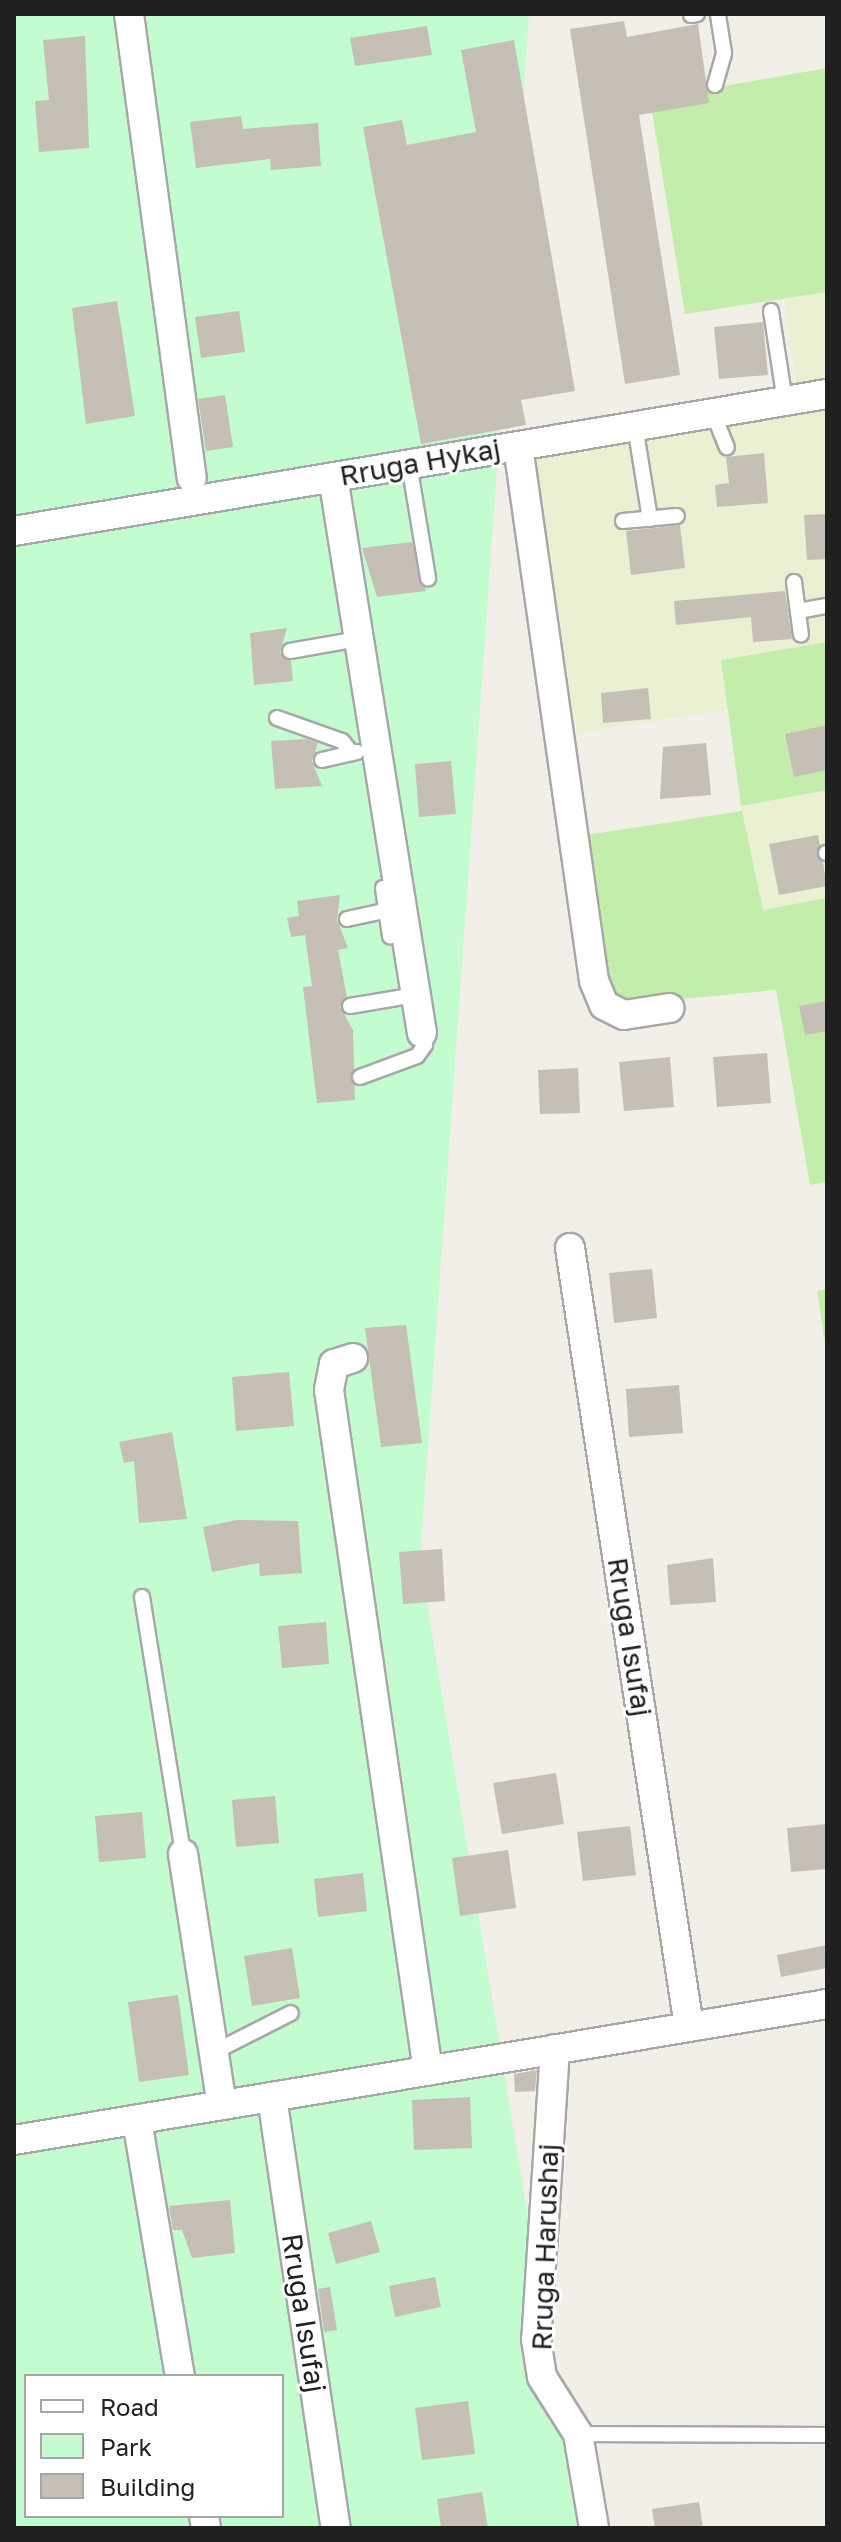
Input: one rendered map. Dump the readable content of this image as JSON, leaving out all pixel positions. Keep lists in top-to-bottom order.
{
  "streets": {
    "street": ["Rruga Hykaj", "Rruga Isufaj", "Rruga Harushaj"]
  },
  "legend": ["Road", "Park", "Building"]
}
